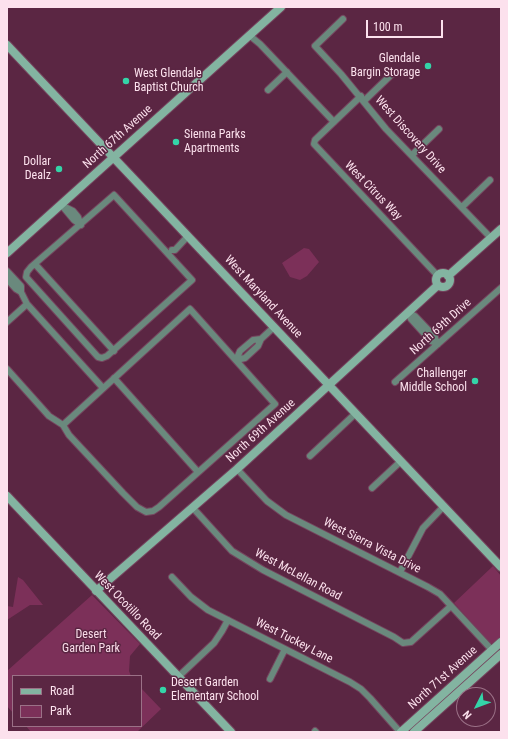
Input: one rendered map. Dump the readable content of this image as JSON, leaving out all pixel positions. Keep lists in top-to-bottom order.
{
  "streets": {
    "street": [
      "West Discovery Drive",
      "North 67th Avenue",
      "West Citrus Way",
      "West Maryland Avenue",
      "North 69th Drive",
      "North 69th Avenue",
      "West Sierra Vista Drive",
      "West McLellan Road",
      "West Ocotillo Road",
      "West Tuckey Lane",
      "North 71st Avenue"
    ]
  },
  "crossings": [
    ["West Discovery Drive", "West Citrus Way"],
    ["West Discovery Drive", "North 69th Avenue"],
    ["North 67th Avenue", "West Maryland Avenue"],
    ["West Citrus Way", "North 69th Avenue"],
    ["West Maryland Avenue", "North 69th Avenue"],
    ["North 69th Avenue", "West Sierra Vista Drive"],
    ["North 69th Avenue", "West McLellan Road"],
    ["North 69th Avenue", "West Ocotillo Road"],
    ["West Sierra Vista Drive", "West McLellan Road"],
    ["West Sierra Vista Drive", "North 71st Avenue"],
    ["West Tuckey Lane", "North 71st Avenue"]
  ],
  "parks": ["Desert Garden Park"],
  "places": [
    "Glendale Bargin Storage",
    "West Glendale Baptist Church",
    "Sienna Parks Apartments",
    "Dollar Dealz",
    "Challenger Middle School",
    "Desert Garden Elementary School"
  ],
  "legend": ["Road", "Park"],
  "scale_bar": "100 m",
  "north": "bottom left"
}
